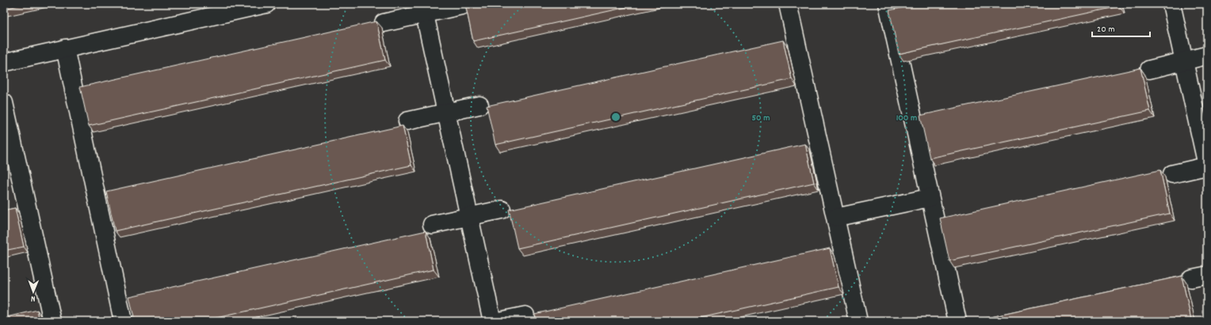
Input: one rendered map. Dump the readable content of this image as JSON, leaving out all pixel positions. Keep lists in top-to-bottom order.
{
  "scale_bar": "20 m",
  "north": "bottom",
  "rings": ["50 m", "100 m"]
}
